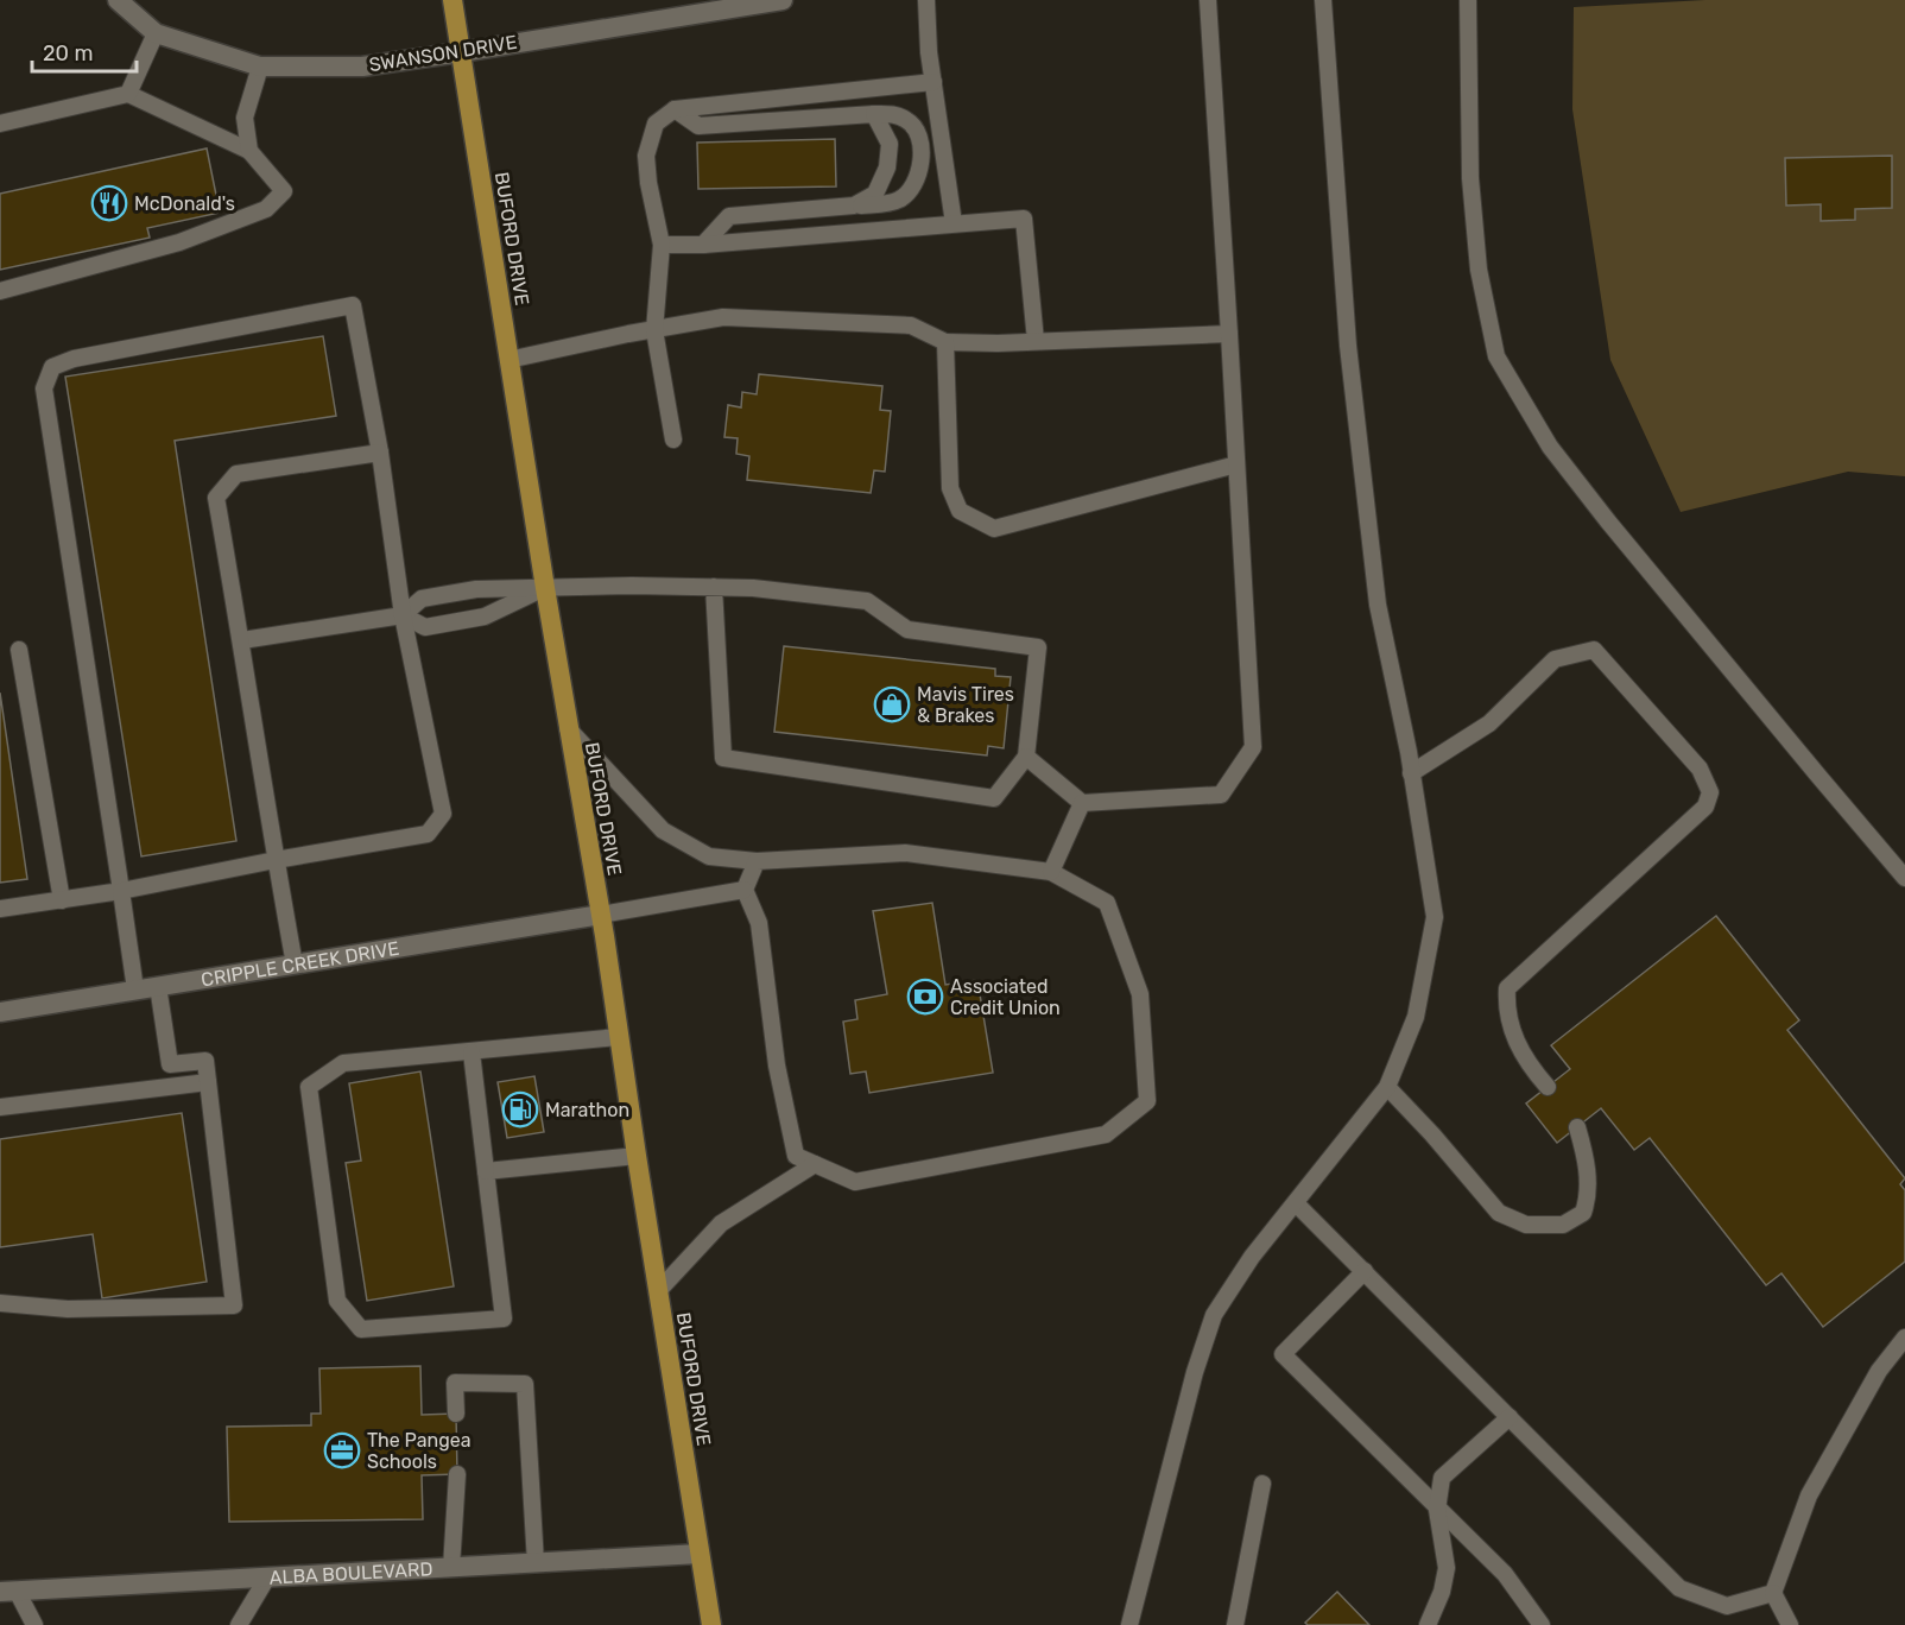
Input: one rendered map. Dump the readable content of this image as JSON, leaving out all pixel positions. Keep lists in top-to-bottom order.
{
  "streets": {
    "highway": ["BUFORD DRIVE"],
    "street": ["SWANSON DRIVE", "CRIPPLE CREEK DRIVE", "ALBA BOULEVARD"]
  },
  "crossings": [
    ["SWANSON DRIVE", "BUFORD DRIVE"],
    ["BUFORD DRIVE", "CRIPPLE CREEK DRIVE"],
    ["BUFORD DRIVE", "ALBA BOULEVARD"]
  ],
  "places": {
    "restaurant": ["McDonald's"],
    "shop": ["Mavis Tires & Brakes"],
    "bank": ["Associated Credit Union"],
    "fuel station": ["Marathon"],
    "office": ["The Pangea Schools"]
  },
  "scale_bar": "20 m"
}
